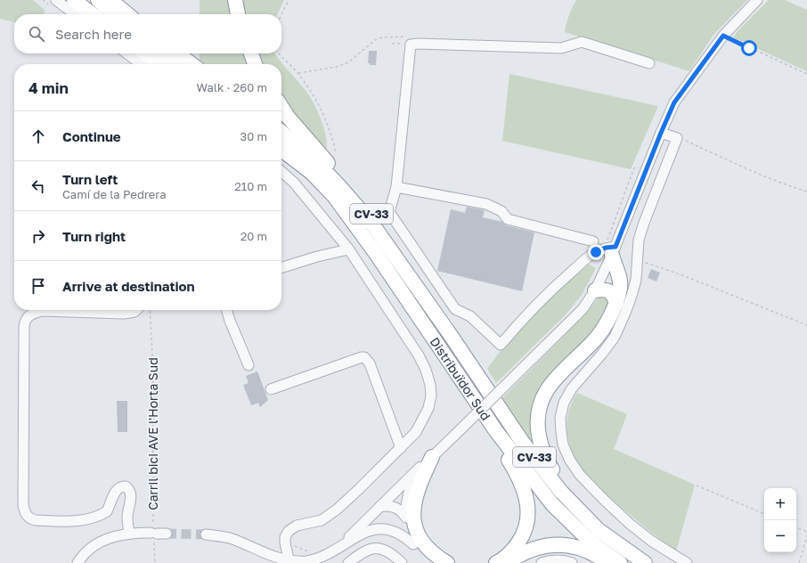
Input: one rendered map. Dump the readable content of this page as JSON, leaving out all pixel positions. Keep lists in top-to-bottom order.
{
  "streets": {
    "highway": ["CV-33", "Distribuïdor Sud"],
    "path": ["Carril bici AVE l'Horta Sud"]
  },
  "crossings": [
    ["CV-33", "Distribuïdor Sud"]
  ],
  "page": {
    "search": "Search here",
    "heading": ["4 min", "Walk · 260 m"],
    "list": [
      ["Continue", "30 m"],
      ["Turn left", "Camí de la Pedrera", "210 m"],
      ["Turn right", "20 m"],
      "Arrive at destination"
    ],
    "map_buttons": ["+", "−"]
  }
}
